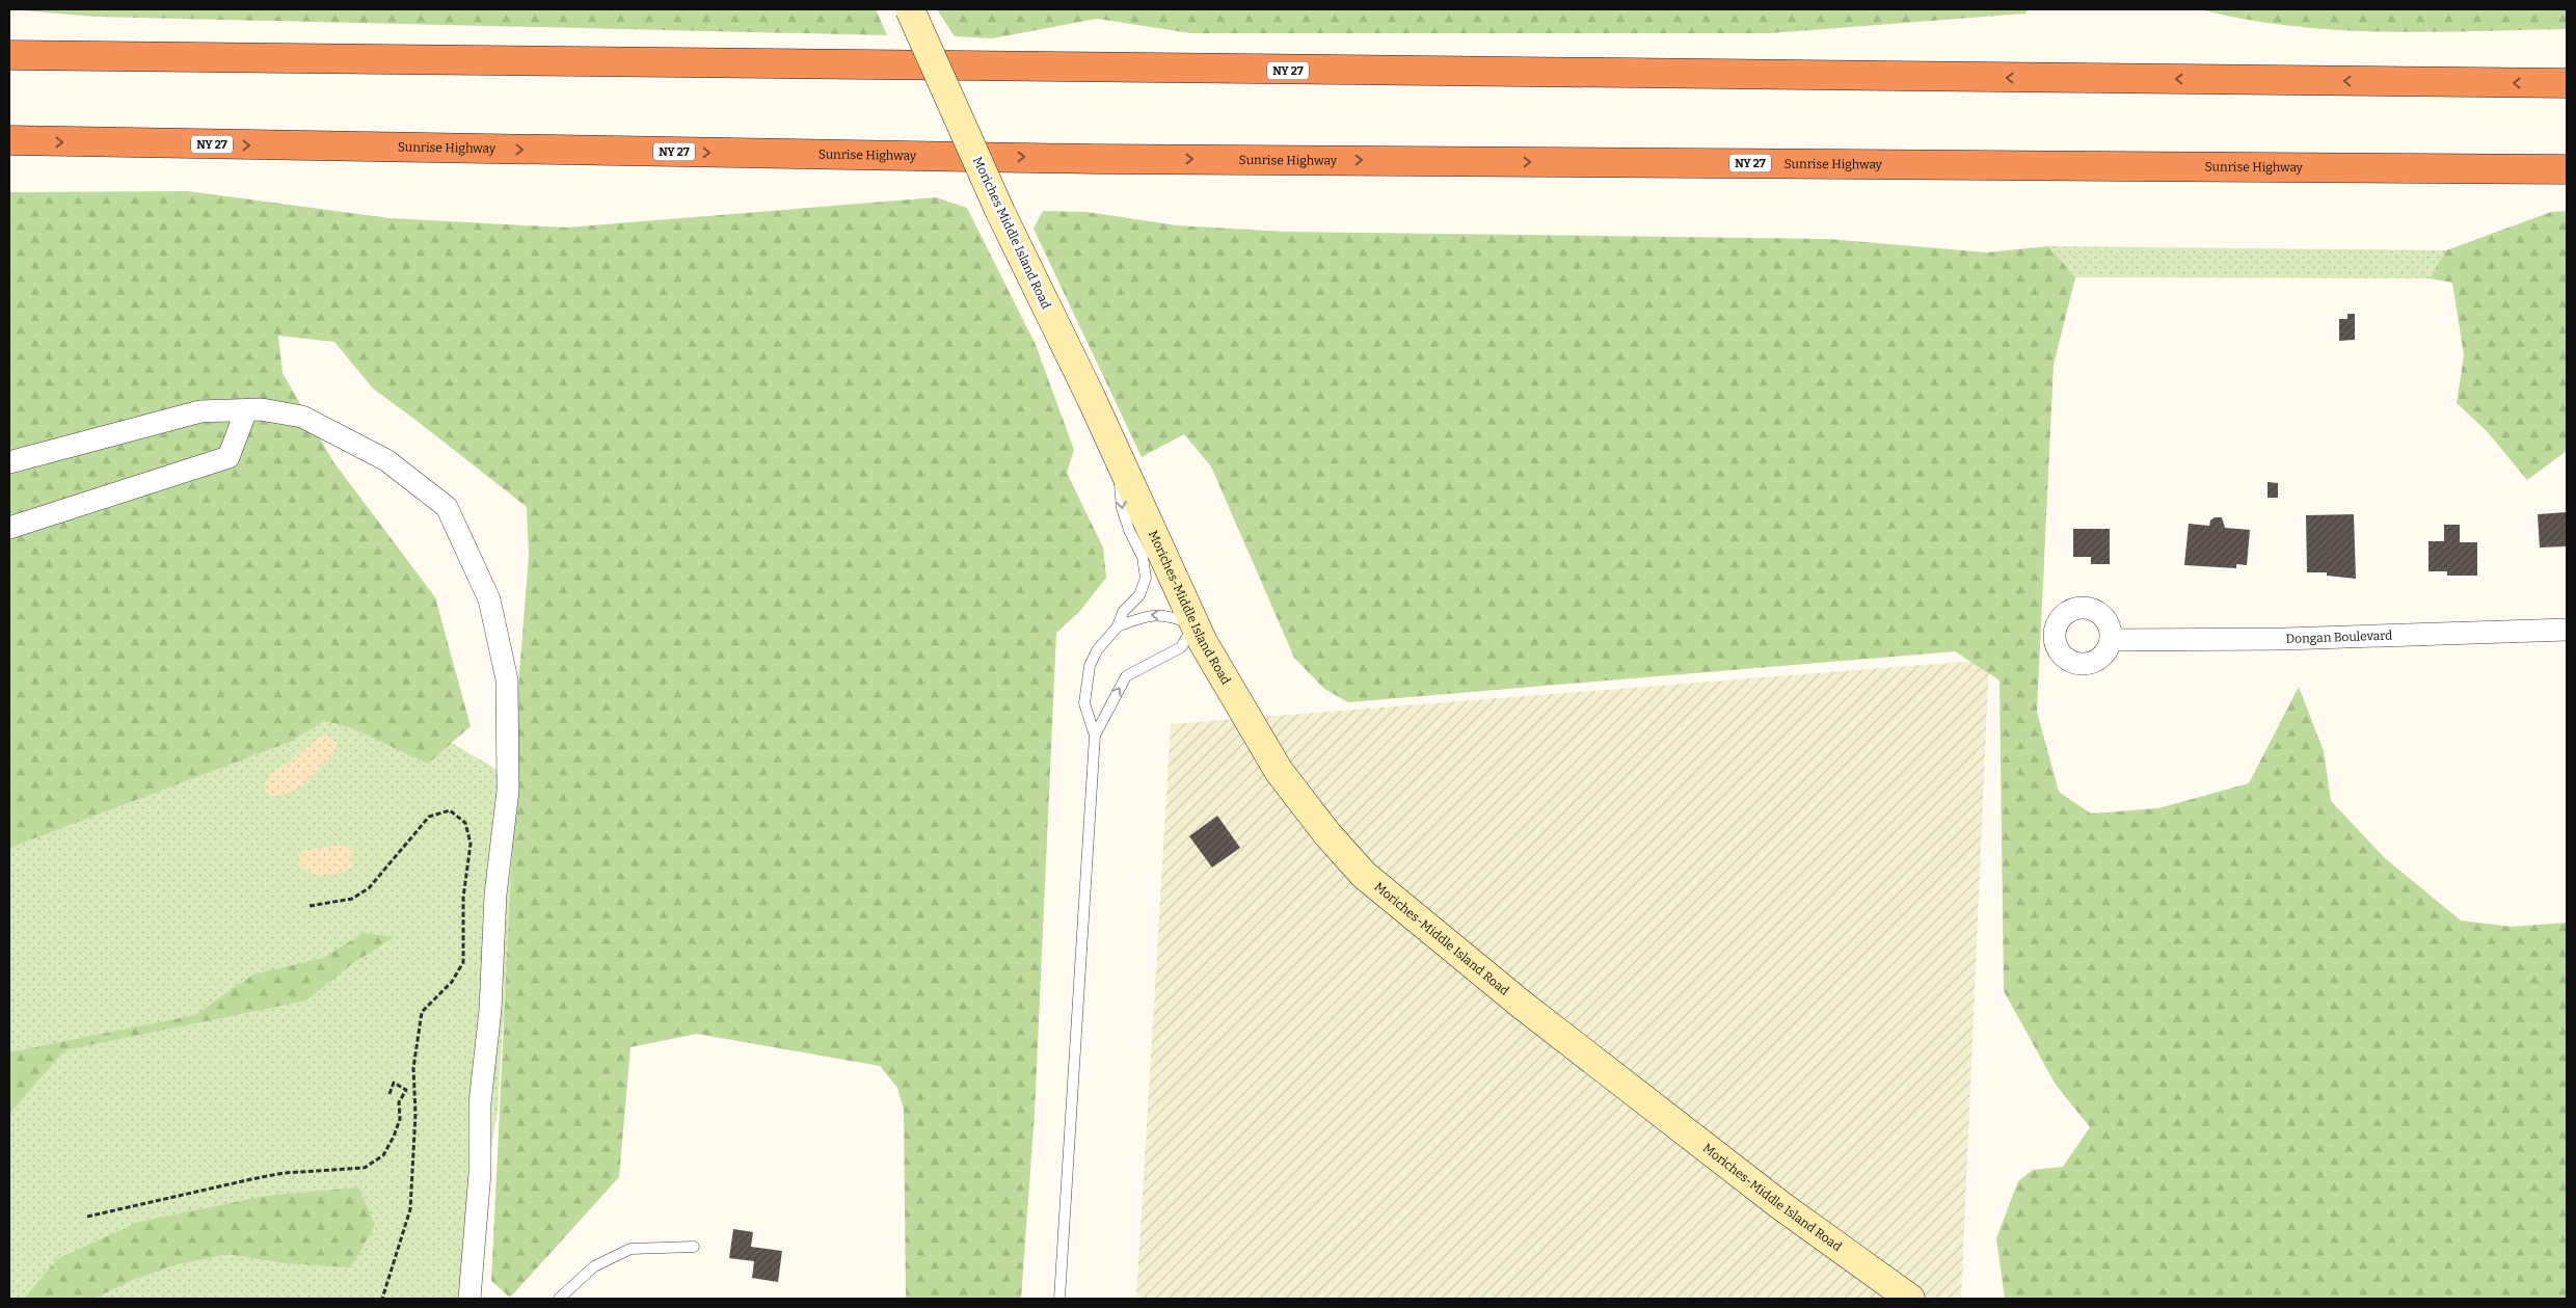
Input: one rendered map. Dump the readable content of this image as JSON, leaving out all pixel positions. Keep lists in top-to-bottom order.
{
  "streets": {
    "highway": ["NY 27", "Sunrise Highway"],
    "main road": ["Moriches Middle Island Road", "Moriches-Middle Island Road"],
    "street": ["Dongan Boulevard"]
  },
  "crossings": [
    ["Moriches Middle Island Road", "Moriches-Middle Island Road"]
  ]
}
